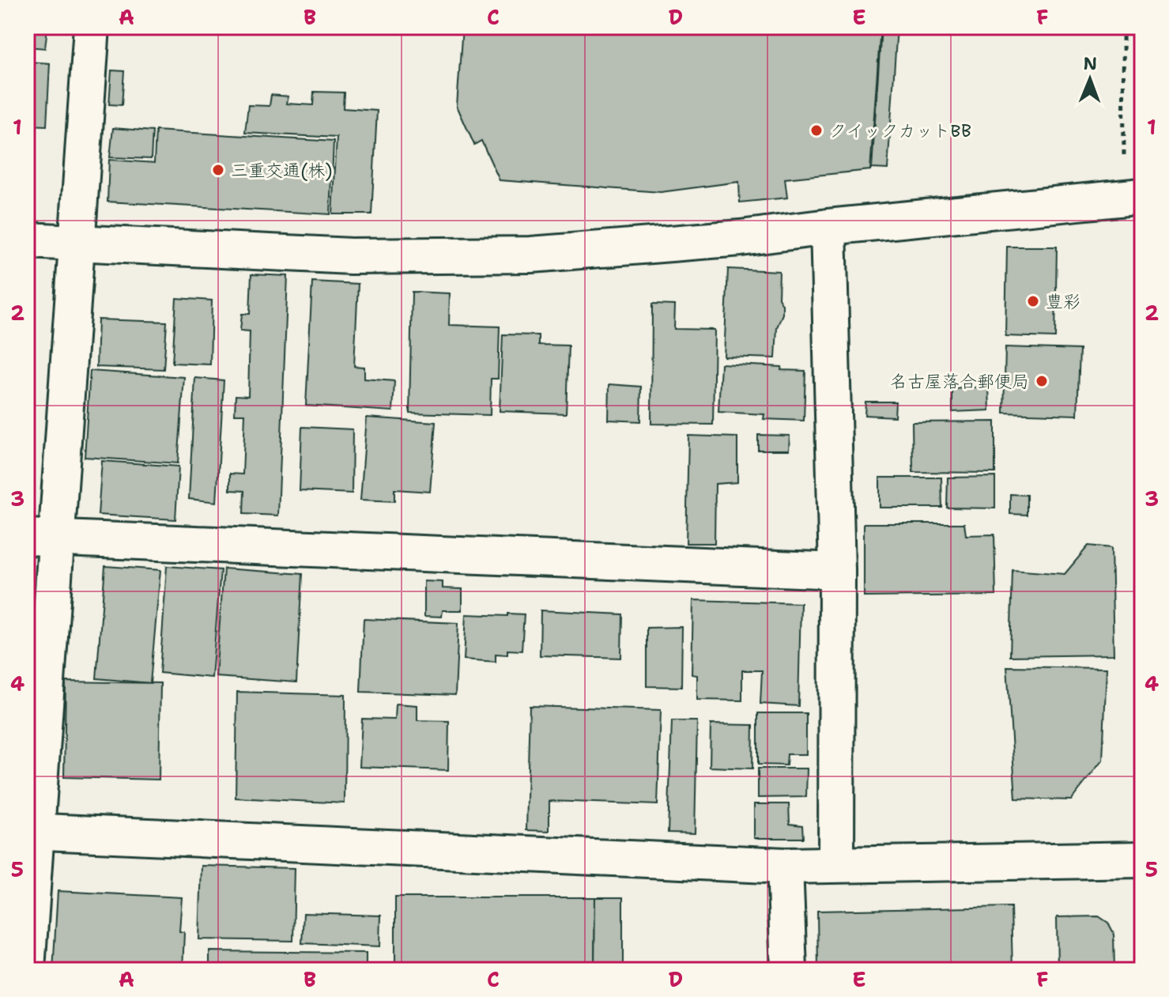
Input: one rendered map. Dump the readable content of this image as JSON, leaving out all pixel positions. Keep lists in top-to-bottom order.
{
  "places": [
    "クイックカットBB",
    "三重交通(株)",
    "豊彩",
    "名古屋落合郵便局"
  ],
  "north": "top",
  "grid": {
    "columns": [
      "A",
      "B",
      "C",
      "D",
      "E",
      "F"
    ],
    "rows": [
      "1",
      "2",
      "3",
      "4",
      "5"
    ]
  }
}
